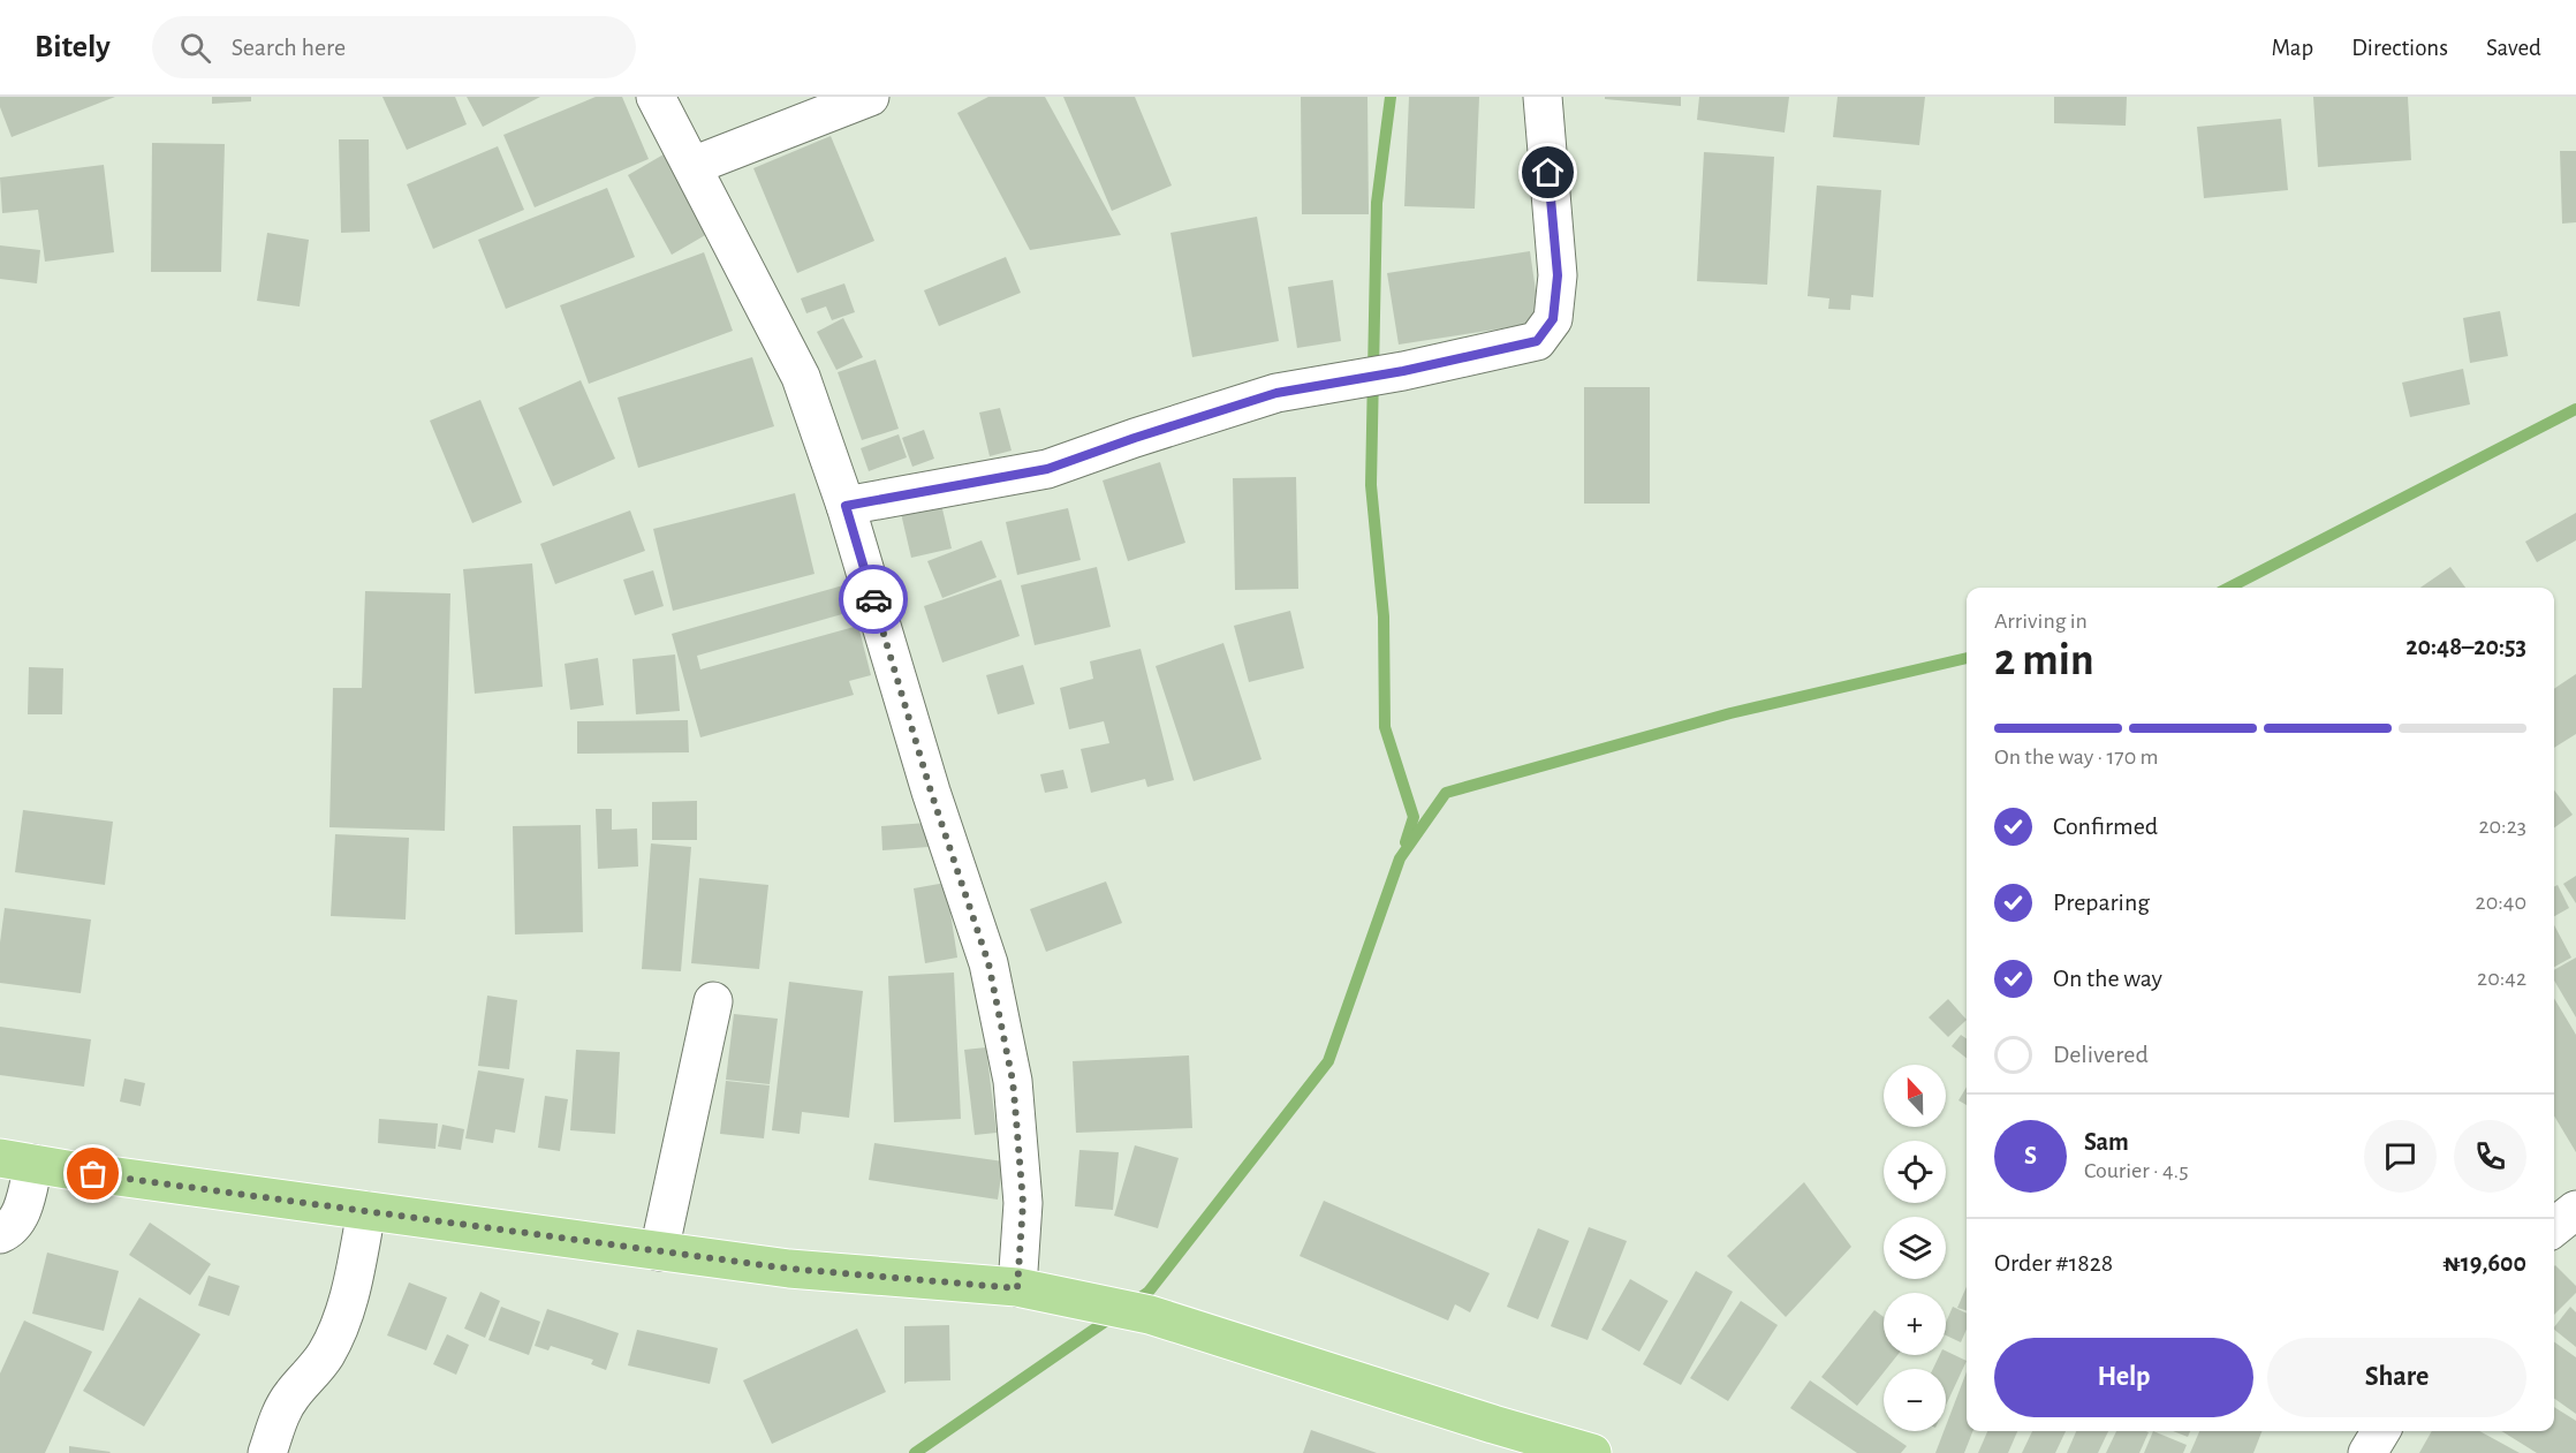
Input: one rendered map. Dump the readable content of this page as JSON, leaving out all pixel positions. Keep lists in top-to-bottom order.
{
  "north": "top",
  "page": {
    "header": "Bitely",
    "search": "Search here",
    "nav": ["Map", "Directions", "Saved"],
    "heading": ["2 min", "Arriving in", "20:48–20:53"],
    "panel": [
      "Sam",
      "Courier · 4.5",
      "Order #1828",
      "₦19,600"
    ],
    "bar": "On the way · 170 m",
    "list": [
      ["Confirmed", "20:23"],
      ["Preparing", "20:40"],
      ["On the way", "20:42"],
      "Delivered"
    ],
    "map_buttons": ["+", "−"],
    "round": "S",
    "buttons": ["Help", "Share"]
  }
}
